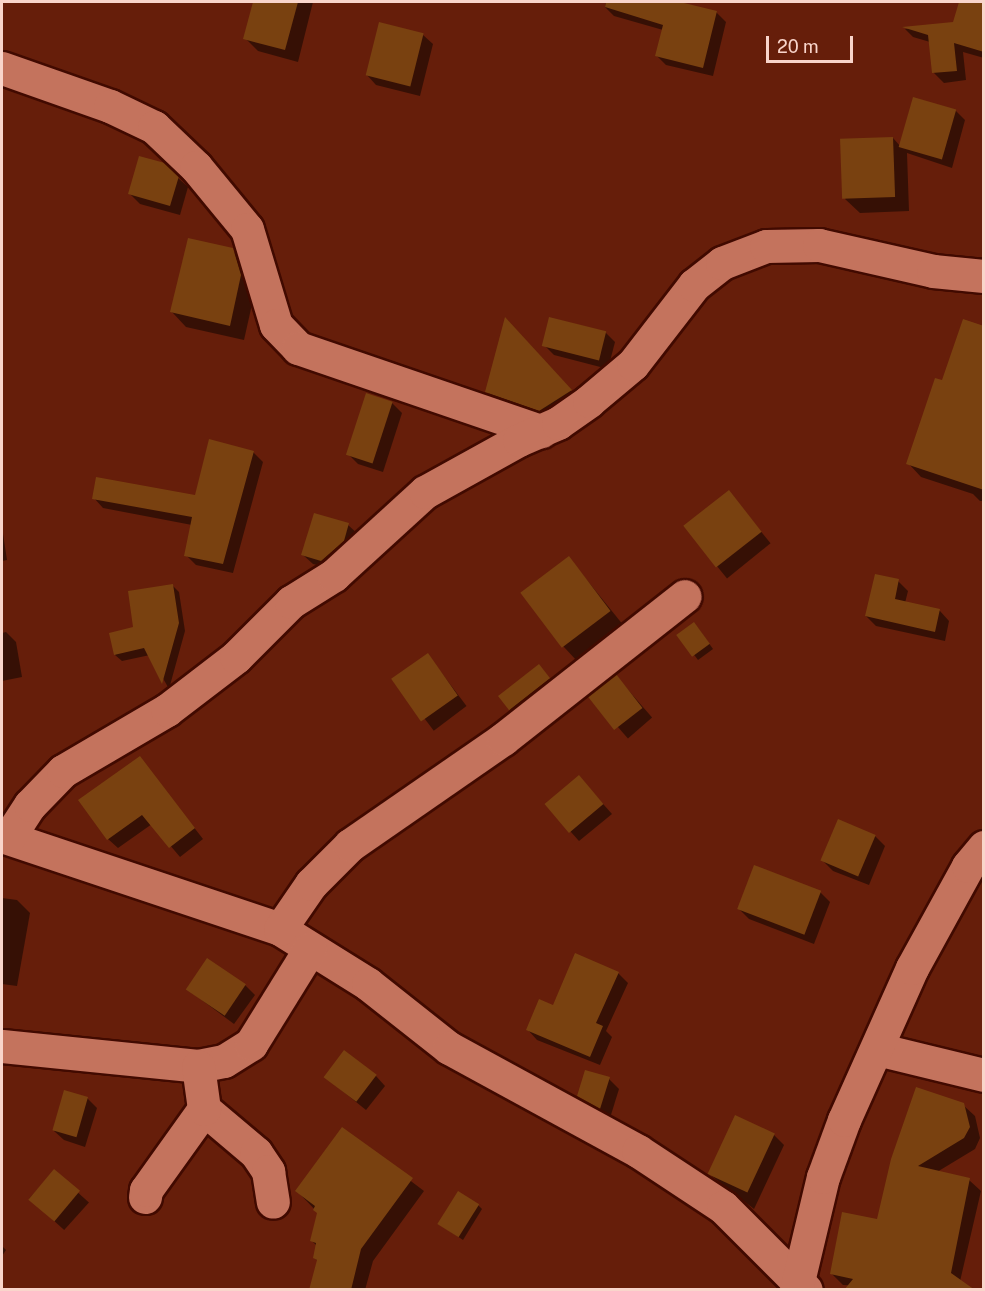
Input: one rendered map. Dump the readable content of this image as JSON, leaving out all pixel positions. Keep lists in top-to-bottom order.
{
  "scale_bar": "20 m"
}
